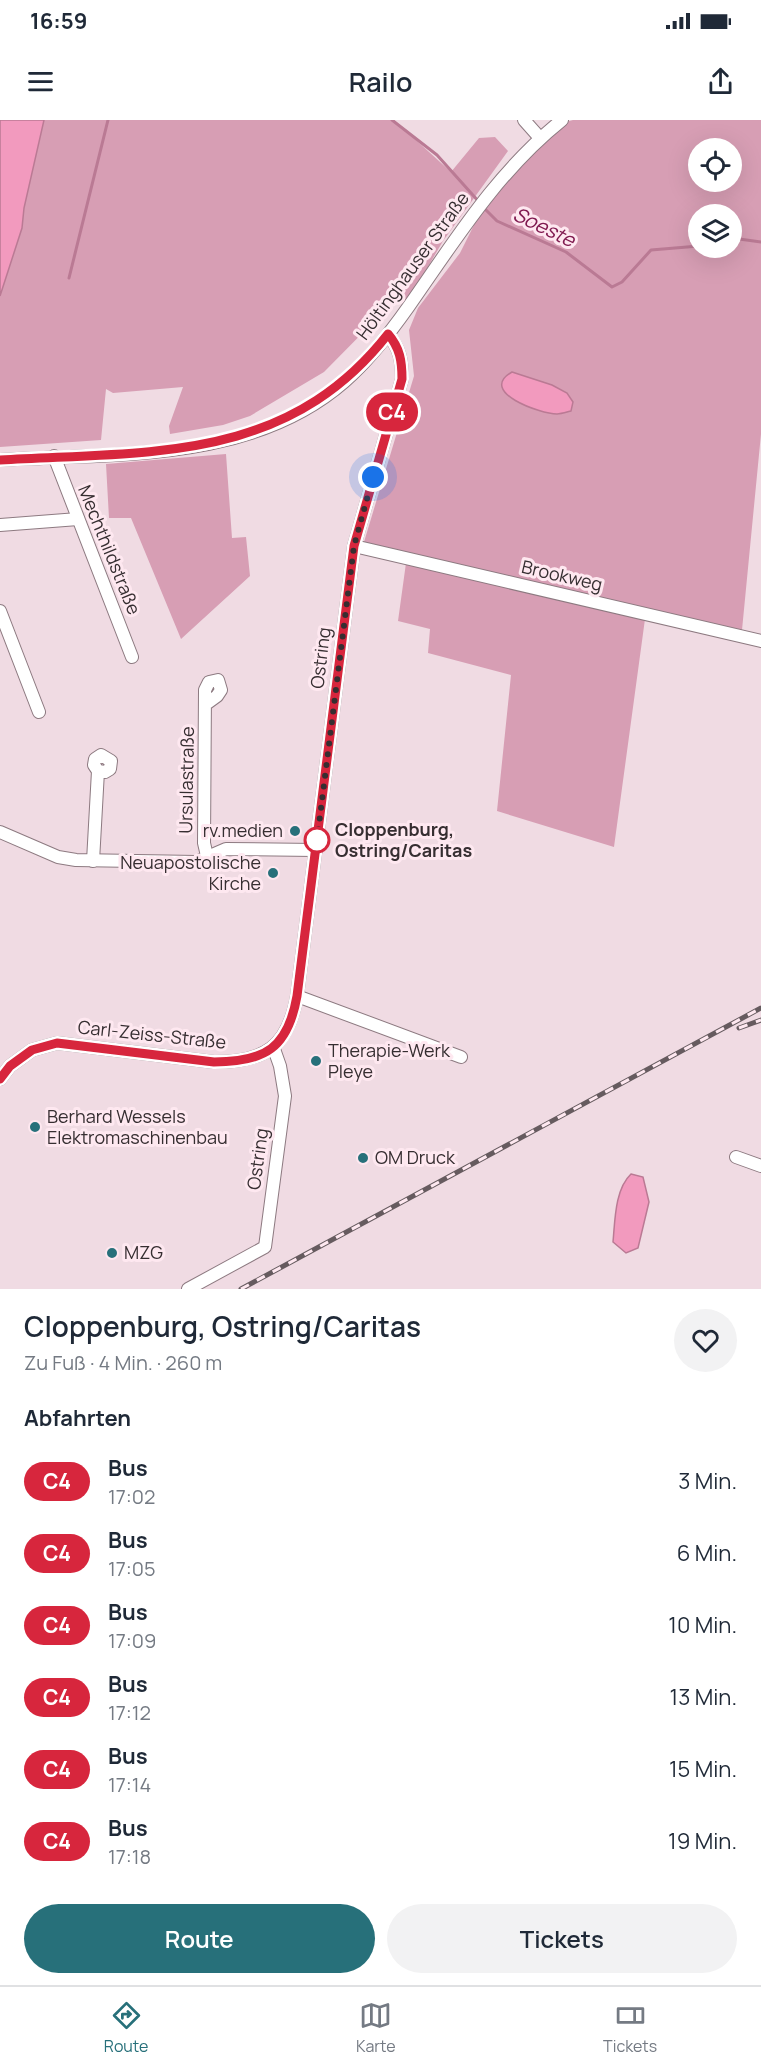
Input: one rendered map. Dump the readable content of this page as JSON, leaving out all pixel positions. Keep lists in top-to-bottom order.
{
  "streets": {
    "street": [
      "Höltinghauser Straße",
      "Mechthildstraße",
      "Brookweg",
      "Ostring",
      "Ursulastraße",
      "Carl-Zeiss-Straße"
    ]
  },
  "crossings": [
    ["Höltinghauser Straße", "Mechthildstraße"],
    ["Höltinghauser Straße", "Ostring"],
    ["Brookweg", "Ostring"],
    ["Ostring", "Carl-Zeiss-Straße"]
  ],
  "water": ["Soeste"],
  "places": [
    "rv.medien",
    "Cloppenburg, Ostring/Caritas",
    "Neuapostolische Kirche",
    "Therapie-Werk Pleye",
    "Berhard Wessels Elektromaschinenbau",
    "OM Druck",
    "MZG"
  ],
  "lines": ["bus line C4"],
  "page": {
    "status": "16:59",
    "header": "Railo",
    "on_map": "C4",
    "heading": [
      ["Cloppenburg, Ostring/Caritas", "Zu Fuß · 4 Min. · 260 m"],
      "Abfahrten"
    ],
    "list": [
      {
        "mark": "C4",
        "name": "Bus",
        "note": "17:02",
        "value": "3 Min."
      },
      {
        "mark": "C4",
        "name": "Bus",
        "note": "17:05",
        "value": "6 Min."
      },
      {
        "mark": "C4",
        "name": "Bus",
        "note": "17:09",
        "value": "10 Min."
      },
      {
        "mark": "C4",
        "name": "Bus",
        "note": "17:12",
        "value": "13 Min."
      },
      {
        "mark": "C4",
        "name": "Bus",
        "note": "17:14",
        "value": "15 Min."
      },
      {
        "mark": "C4",
        "name": "Bus",
        "note": "17:18",
        "value": "19 Min."
      }
    ],
    "buttons": ["Route", "Tickets"],
    "tabs": ["Route", "Karte", "Tickets"]
  }
}
